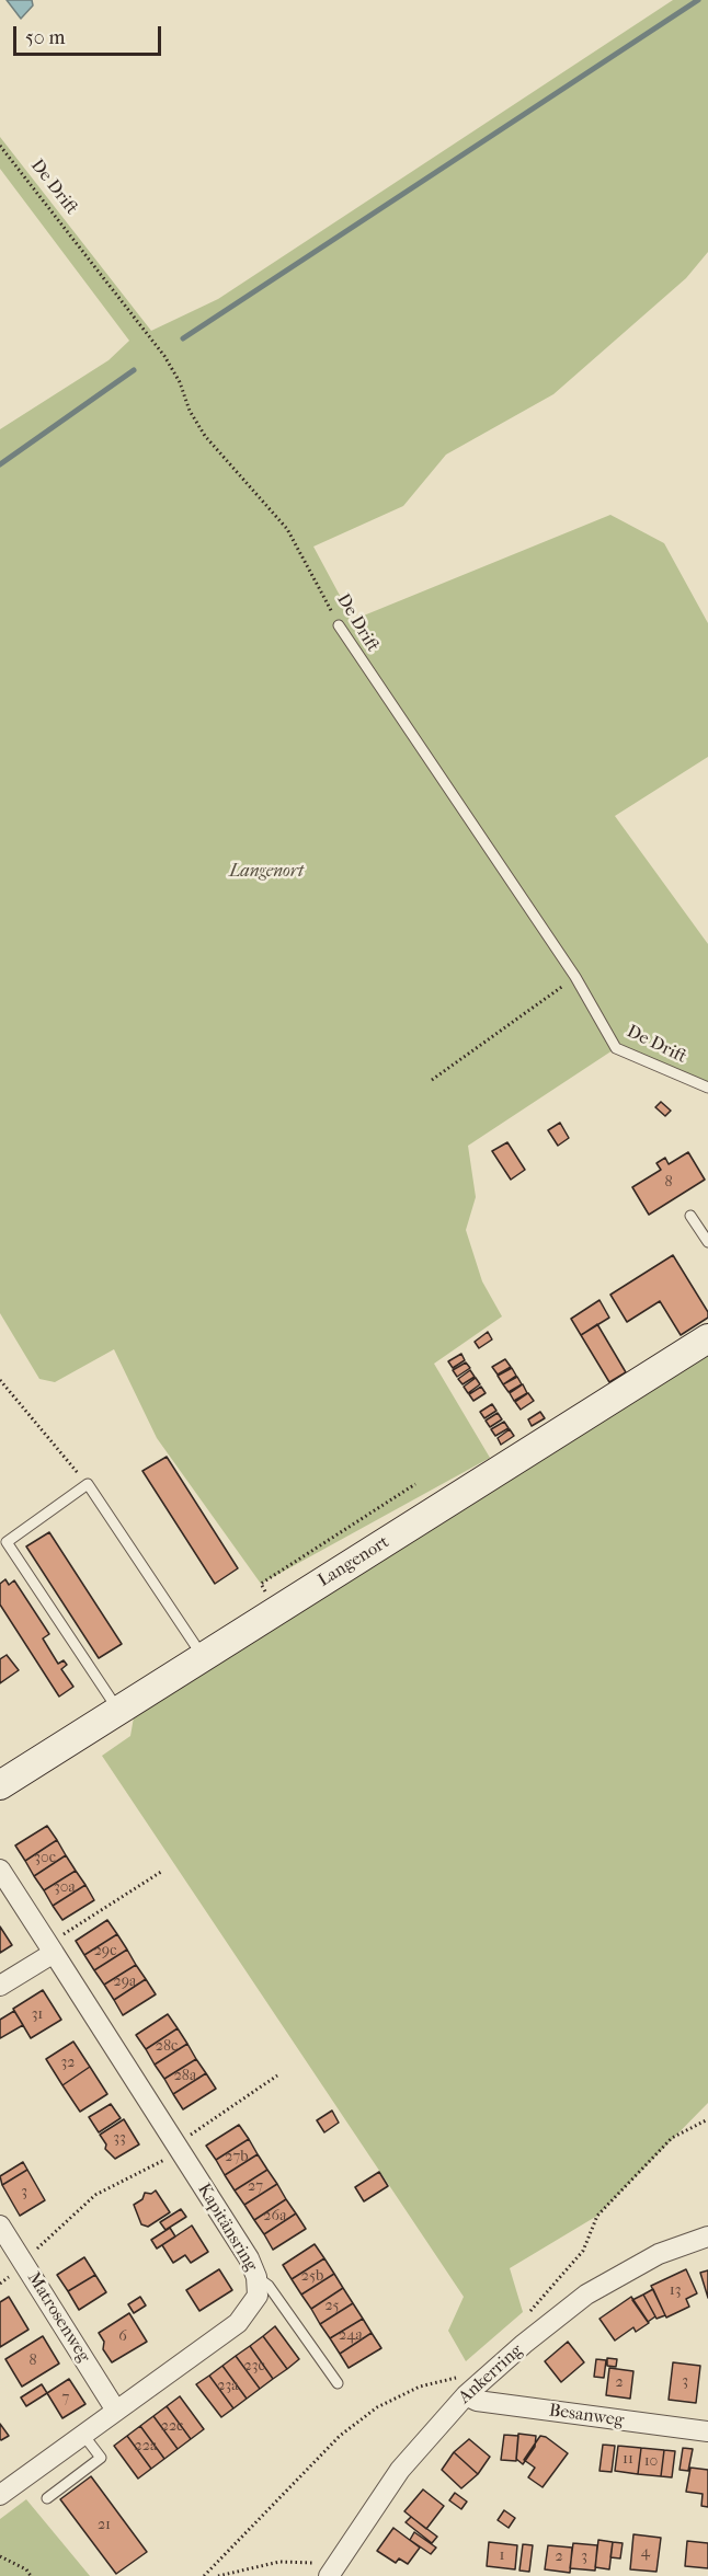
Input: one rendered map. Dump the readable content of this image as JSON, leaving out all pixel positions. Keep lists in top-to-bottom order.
{
  "streets": {
    "street": [
      "Langenort",
      "Kapitänsring",
      "Matrosenweg",
      "Ankerring",
      "Besanweg"
    ],
    "lane": ["De Drift"]
  },
  "crossings": [
    ["Kapitänsring", "Matrosenweg"],
    ["Ankerring", "Besanweg"]
  ],
  "parks": ["Langenort"],
  "house_numbers": [
    "8",
    "30c",
    "30a",
    "29c",
    "29a",
    "31",
    "28c",
    "32",
    "28a",
    "33",
    "27b",
    "27",
    "3",
    "26a",
    "25b",
    "13",
    "25",
    "24a",
    "6",
    "8",
    "23c",
    "3",
    "2",
    "23a",
    "7",
    "22c",
    "22a",
    "11",
    "10",
    "21",
    "4",
    "1",
    "2",
    "3"
  ],
  "scale_bar": "50 m"
}
